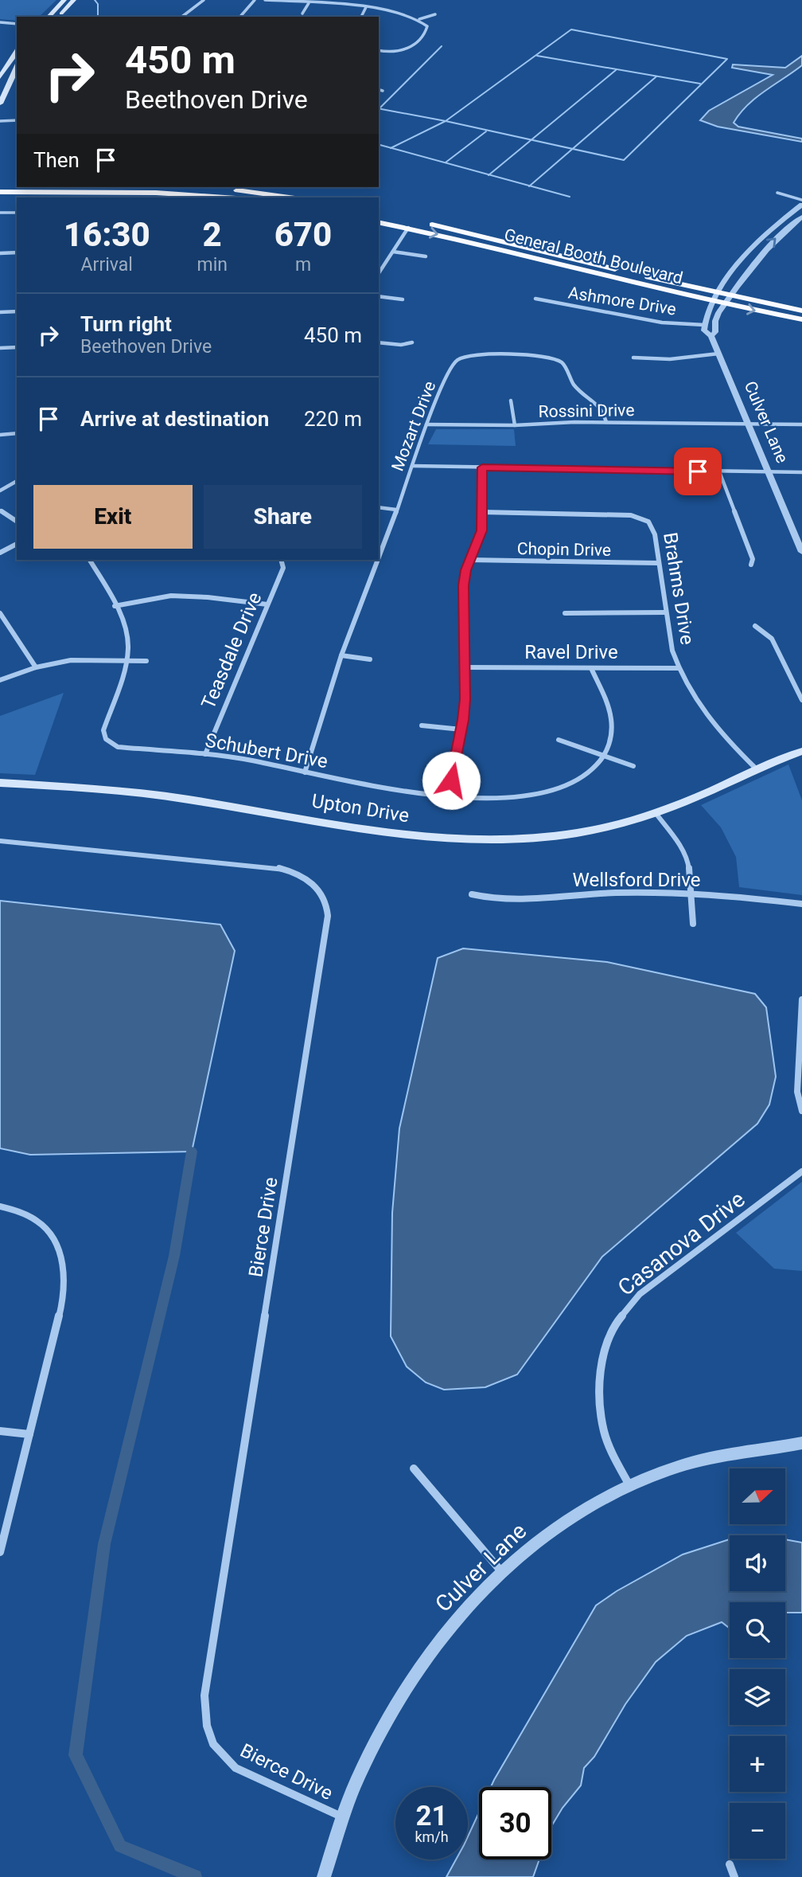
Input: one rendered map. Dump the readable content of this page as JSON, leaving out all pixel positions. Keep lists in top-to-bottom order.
{
  "streets": {
    "highway": ["General Booth Boulevard"],
    "main road": ["Upton Drive"],
    "street": [
      "Ashmore Drive",
      "Rossini Drive",
      "Culver Lane",
      "Mozart Drive",
      "Chopin Drive",
      "Brahms Drive",
      "Teasdale Drive",
      "Ravel Drive",
      "Schubert Drive",
      "Wellsford Drive",
      "Bierce Drive",
      "Casanova Drive"
    ]
  },
  "crossings": [
    ["Ashmore Drive", "Culver Lane"],
    ["Rossini Drive", "Culver Lane"],
    ["Rossini Drive", "Mozart Drive"],
    ["Culver Lane", "Bierce Drive"],
    ["Culver Lane", "Casanova Drive"],
    ["Mozart Drive", "Schubert Drive"],
    ["Chopin Drive", "Brahms Drive"],
    ["Brahms Drive", "Ravel Drive"],
    ["Brahms Drive", "Upton Drive"],
    ["Teasdale Drive", "Schubert Drive"],
    ["Ravel Drive", "Schubert Drive"]
  ],
  "north": "right",
  "page": {
    "turn": ["450 m", "Beethoven Drive"],
    "then": "Then",
    "eta": [
      "16:30",
      "Arrival",
      "2",
      "min",
      "670",
      "m"
    ],
    "list": [
      {
        "name": "Turn right",
        "note": "Beethoven Drive",
        "value": "450 m"
      },
      {
        "name": "Arrive at destination",
        "value": "220 m"
      }
    ],
    "buttons": ["Exit", "Share"],
    "map_buttons": ["+", "−"],
    "speed": "21 km/h",
    "limit": "30"
  }
}
